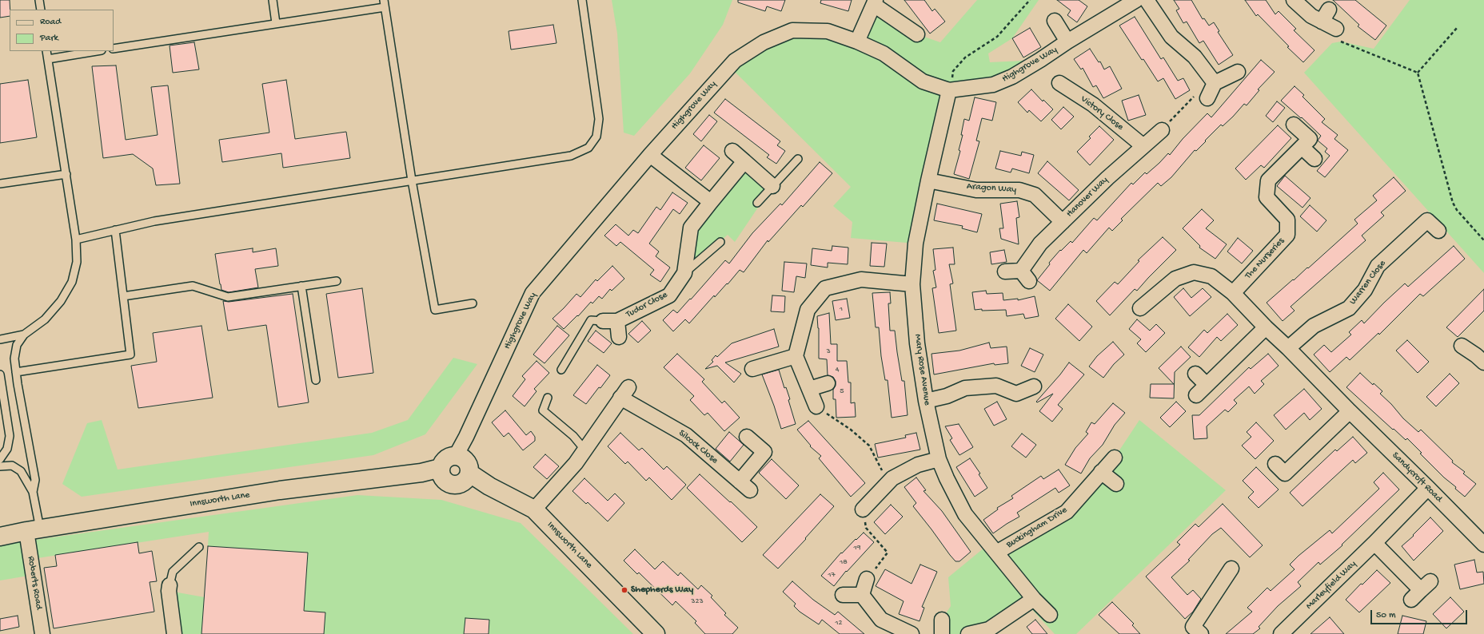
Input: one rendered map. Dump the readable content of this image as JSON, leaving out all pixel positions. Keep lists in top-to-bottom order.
{
  "streets": {
    "street": [
      "Highgrove Way",
      "Victory Close",
      "Aragon Way",
      "Hanover Way",
      "The Nurseries",
      "Warren Close",
      "Tudor Close",
      "Mary Rose Avenue",
      "Silcock Close",
      "Sandycroft Road",
      "Innsworth Lane",
      "Buckingham Drive",
      "Roberts Road",
      "Marleyfield Way"
    ]
  },
  "crossings": [
    ["Highgrove Way", "Mary Rose Avenue"],
    ["Highgrove Way", "Innsworth Lane"],
    ["Victory Close", "Hanover Way"],
    ["Aragon Way", "Hanover Way"],
    ["Aragon Way", "Mary Rose Avenue"],
    ["The Nurseries", "Sandycroft Road"],
    ["Warren Close", "Sandycroft Road"],
    ["Mary Rose Avenue", "Buckingham Drive"],
    ["Sandycroft Road", "Marleyfield Way"],
    ["Innsworth Lane", "Roberts Road"]
  ],
  "places": ["Shepherds Way"],
  "house_numbers": [
    "1",
    "3",
    "4",
    "5",
    "19",
    "18",
    "17",
    "323",
    "12"
  ],
  "legend": ["Road", "Park"],
  "scale_bar": "50 m"
}
